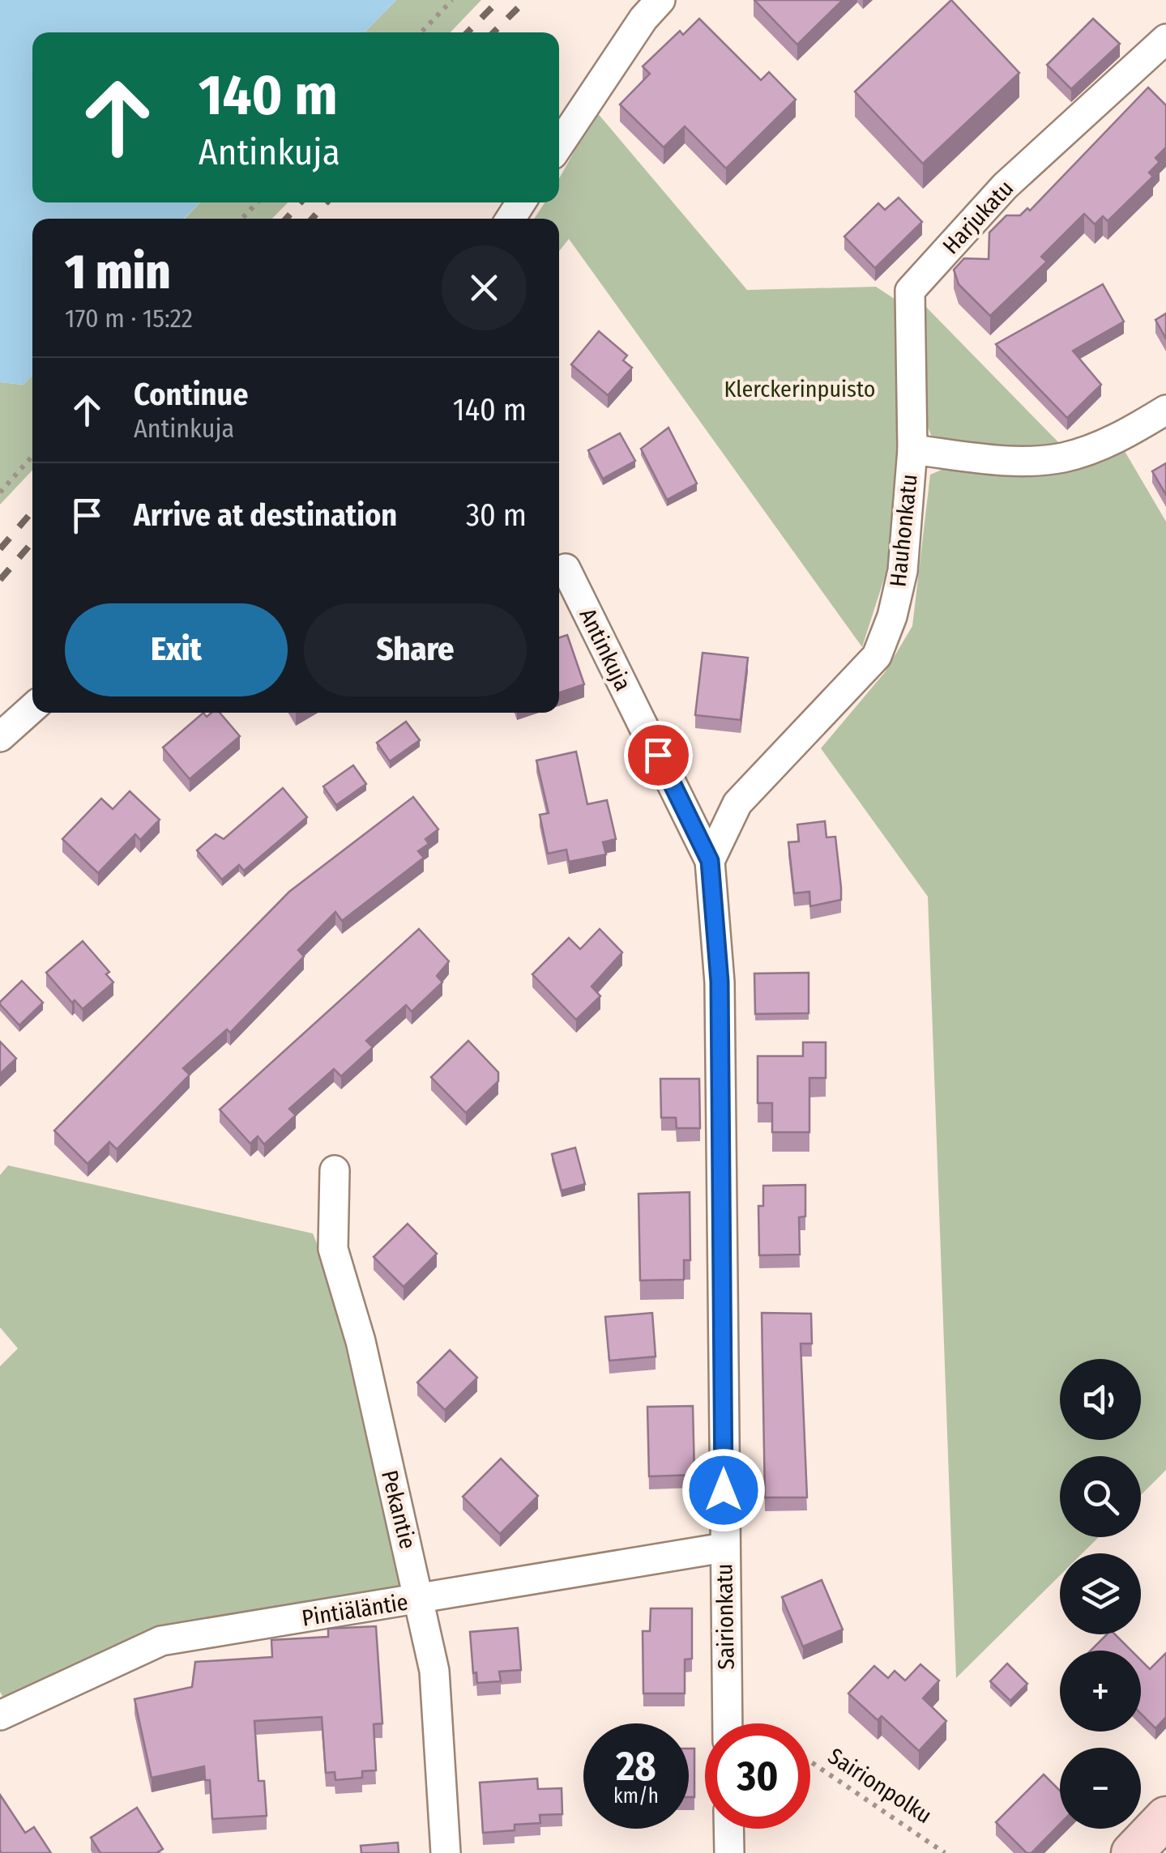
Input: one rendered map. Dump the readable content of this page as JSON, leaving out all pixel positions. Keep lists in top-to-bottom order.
{
  "streets": {
    "street": [
      "Harjukatu",
      "Hauhonkatu",
      "Antinkuja",
      "Pekantie",
      "Pintiäläntie",
      "Sairionkatu"
    ],
    "path": ["Sairionpolku"]
  },
  "crossings": [
    ["Harjukatu", "Hauhonkatu"],
    ["Hauhonkatu", "Antinkuja"],
    ["Hauhonkatu", "Sairionkatu"],
    ["Antinkuja", "Sairionkatu"],
    ["Pekantie", "Pintiäläntie"],
    ["Pintiäläntie", "Sairionkatu"]
  ],
  "parks": ["Klerckerinpuisto"],
  "page": {
    "turn": ["140 m", "Antinkuja"],
    "heading": ["1 min", "170 m · 15:22"],
    "list": [
      {
        "name": "Continue",
        "note": "Antinkuja",
        "value": "140 m"
      },
      {
        "name": "Arrive at destination",
        "value": "30 m"
      }
    ],
    "buttons": ["Exit", "Share"],
    "map_buttons": ["+", "−"],
    "speed": "28 km/h",
    "limit": "30"
  }
}
